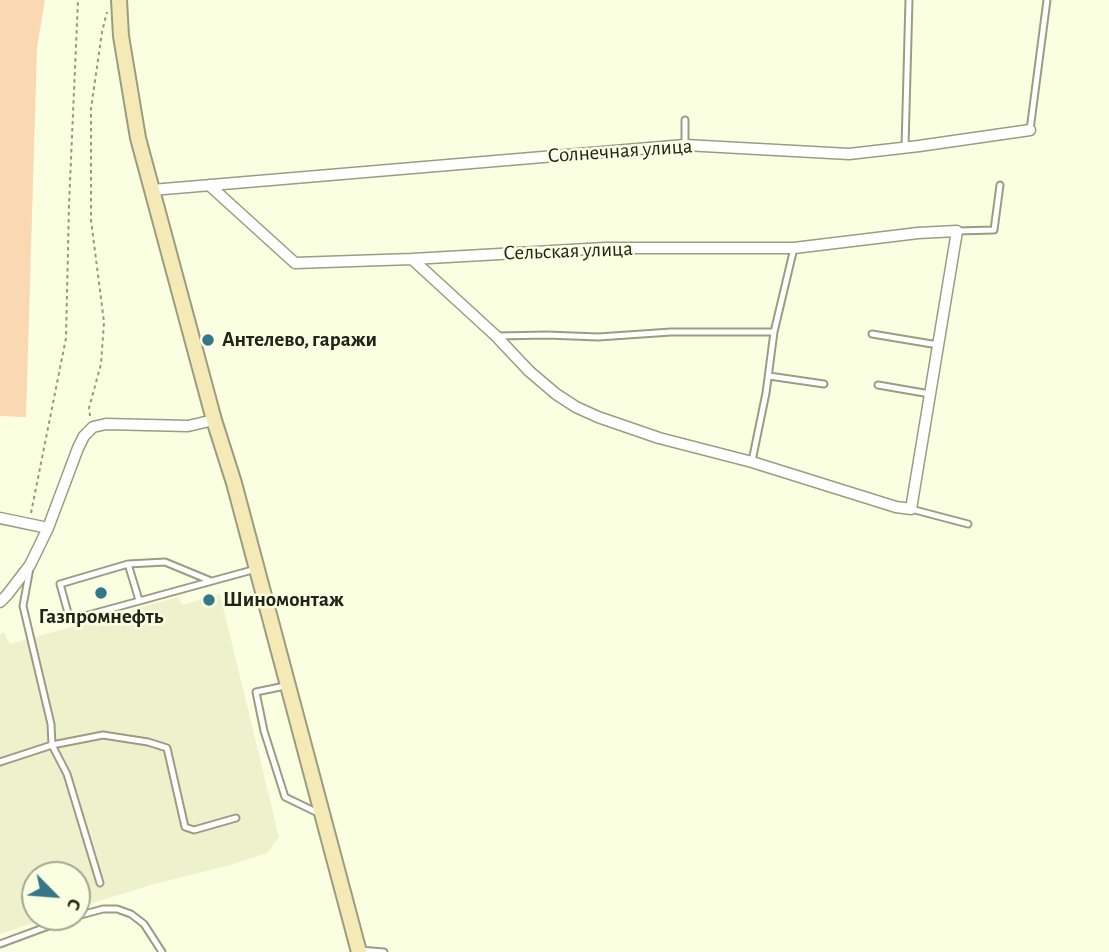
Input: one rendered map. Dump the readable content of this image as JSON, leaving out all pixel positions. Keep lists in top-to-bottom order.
{
  "streets": {
    "street": ["Солнечная улица", "Сельская улица"]
  },
  "crossings": [
    ["Солнечная улица", "Сельская улица"]
  ],
  "places": ["Антелево, гаражи", "Газпромнефть", "Шиномонтаж"],
  "north": "bottom right"
}
